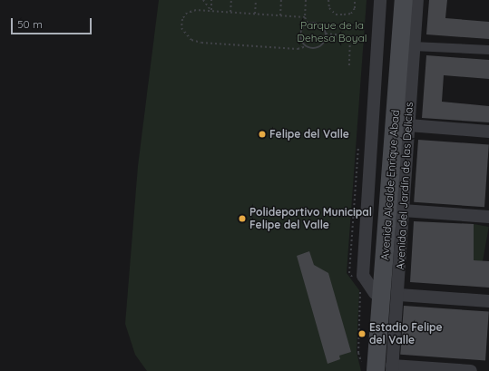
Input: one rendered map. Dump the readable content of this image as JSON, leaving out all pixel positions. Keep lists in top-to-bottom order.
{
  "streets": {
    "main road": ["Avenida Alcalde Enrique Abad"],
    "street": ["Avenida del Jardín de las Delicias"]
  },
  "crossings": [
    ["Avenida Alcalde Enrique Abad", "Avenida del Jardín de las Delicias"]
  ],
  "parks": ["Parque de la Dehesa Boyal"],
  "places": ["Felipe del Valle", "Polideportivo Municipal Felipe del Valle", "Estadio Felipe del Valle"],
  "scale_bar": "50 m"
}
